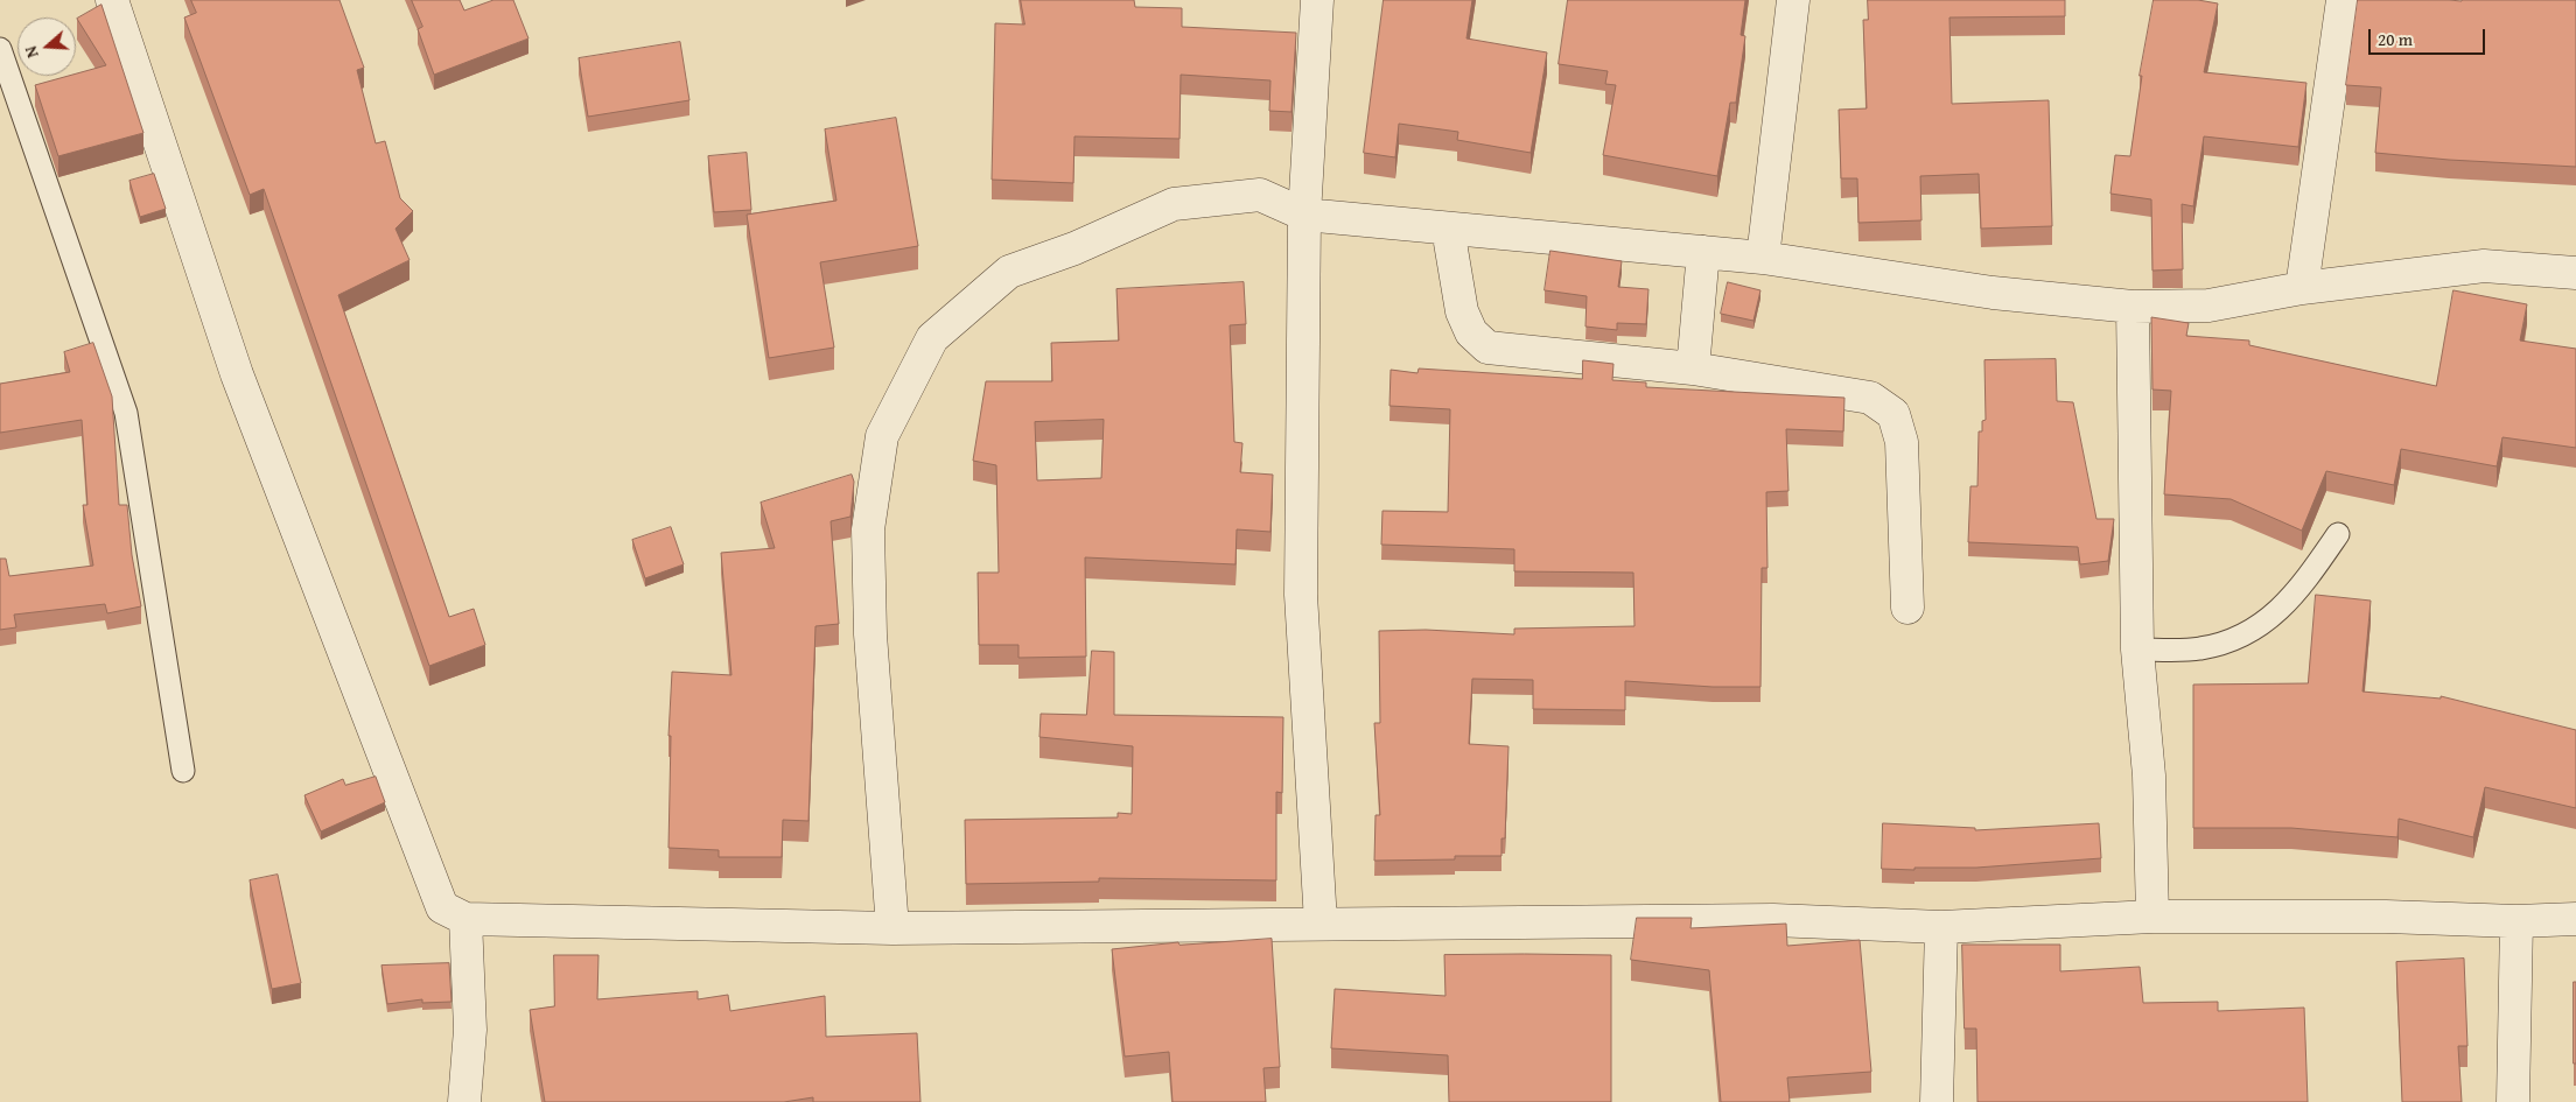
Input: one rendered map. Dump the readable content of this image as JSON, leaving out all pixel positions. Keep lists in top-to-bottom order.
{
  "scale_bar": "20 m",
  "north": "left"
}
